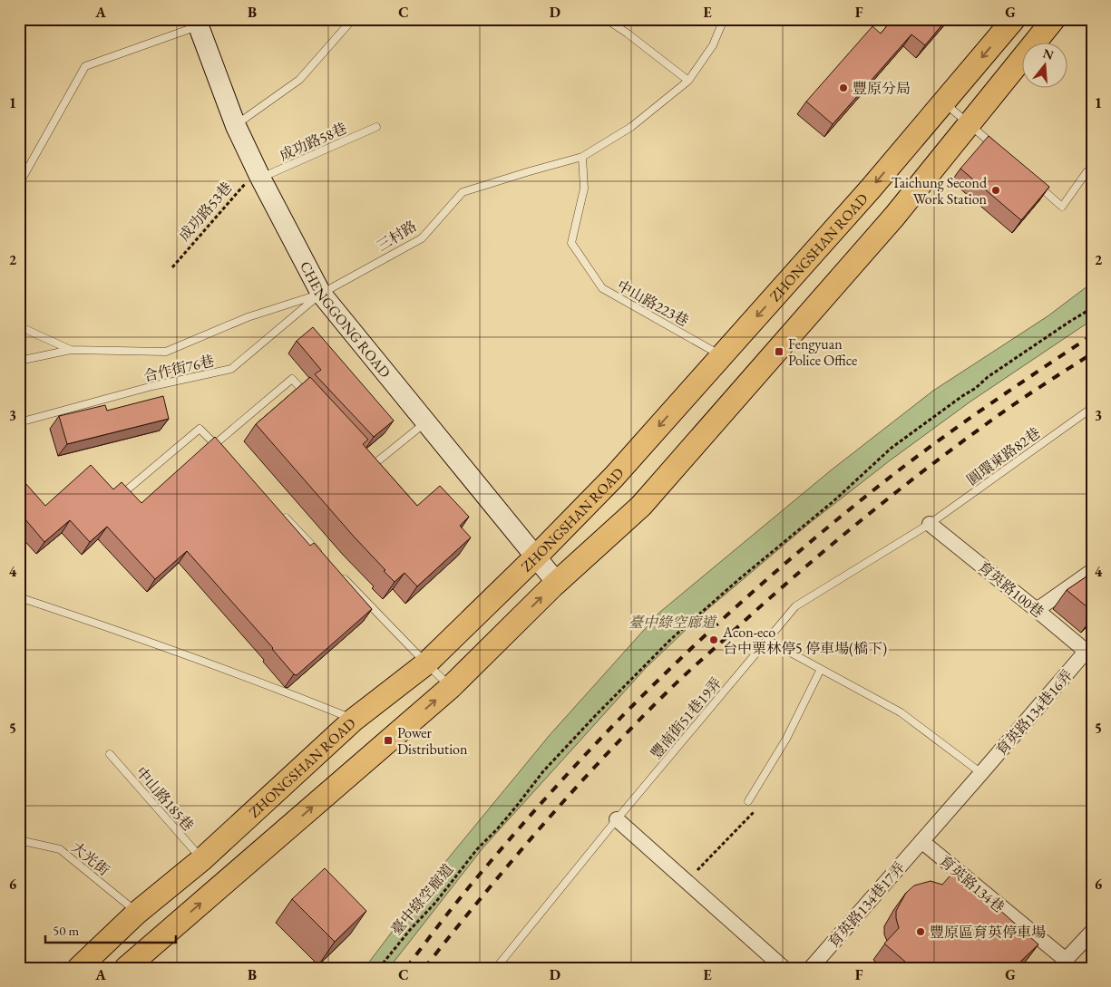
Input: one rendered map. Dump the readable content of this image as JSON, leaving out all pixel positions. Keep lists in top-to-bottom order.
{
  "streets": {
    "main road": ["ZHONGSHAN ROAD"],
    "street": [
      "CHENGGONG ROAD",
      "育英路100巷",
      "育英路134巷16弄",
      "育英路134巷",
      "育英路134巷17弄"
    ],
    "lane": [
      "成功路58巷",
      "三村路",
      "中山路223巷",
      "合作街76巷",
      "圓環東路82巷",
      "豐南街51巷19弄",
      "中山路185巷",
      "大光街"
    ],
    "path": ["成功路53巷", "臺中綠空廊道"]
  },
  "crossings": [
    ["成功路58巷", "成功路53巷"],
    ["成功路58巷", "CHENGGONG ROAD"],
    ["成功路53巷", "CHENGGONG ROAD"],
    ["三村路", "中山路223巷"],
    ["三村路", "CHENGGONG ROAD"],
    ["三村路", "合作街76巷"],
    ["ZHONGSHAN ROAD", "中山路223巷"],
    ["ZHONGSHAN ROAD", "CHENGGONG ROAD"],
    ["ZHONGSHAN ROAD", "中山路185巷"],
    ["ZHONGSHAN ROAD", "大光街"],
    ["CHENGGONG ROAD", "合作街76巷"],
    ["圓環東路82巷", "育英路100巷"],
    ["圓環東路82巷", "豐南街51巷19弄"],
    ["育英路100巷", "育英路134巷16弄"],
    ["育英路100巷", "豐南街51巷19弄"],
    ["育英路134巷16弄", "育英路134巷"],
    ["育英路134巷16弄", "育英路134巷17弄"],
    ["育英路134巷", "育英路134巷17弄"]
  ],
  "parks": ["臺中綠空廊道"],
  "places": {
    "other": [
      "豐原分局",
      "Taichung Second Work Station",
      "Acon-eco 台中栗林停5 停車場(橋下)",
      "豐原區育英停車場"
    ],
    "transit": ["Fengyuan Police Office", "Power Distribution"]
  },
  "scale_bar": "50 m",
  "north": "top",
  "grid": {
    "columns": [
      "A",
      "B",
      "C",
      "D",
      "E",
      "F",
      "G"
    ],
    "rows": [
      "1",
      "2",
      "3",
      "4",
      "5",
      "6"
    ]
  }
}
